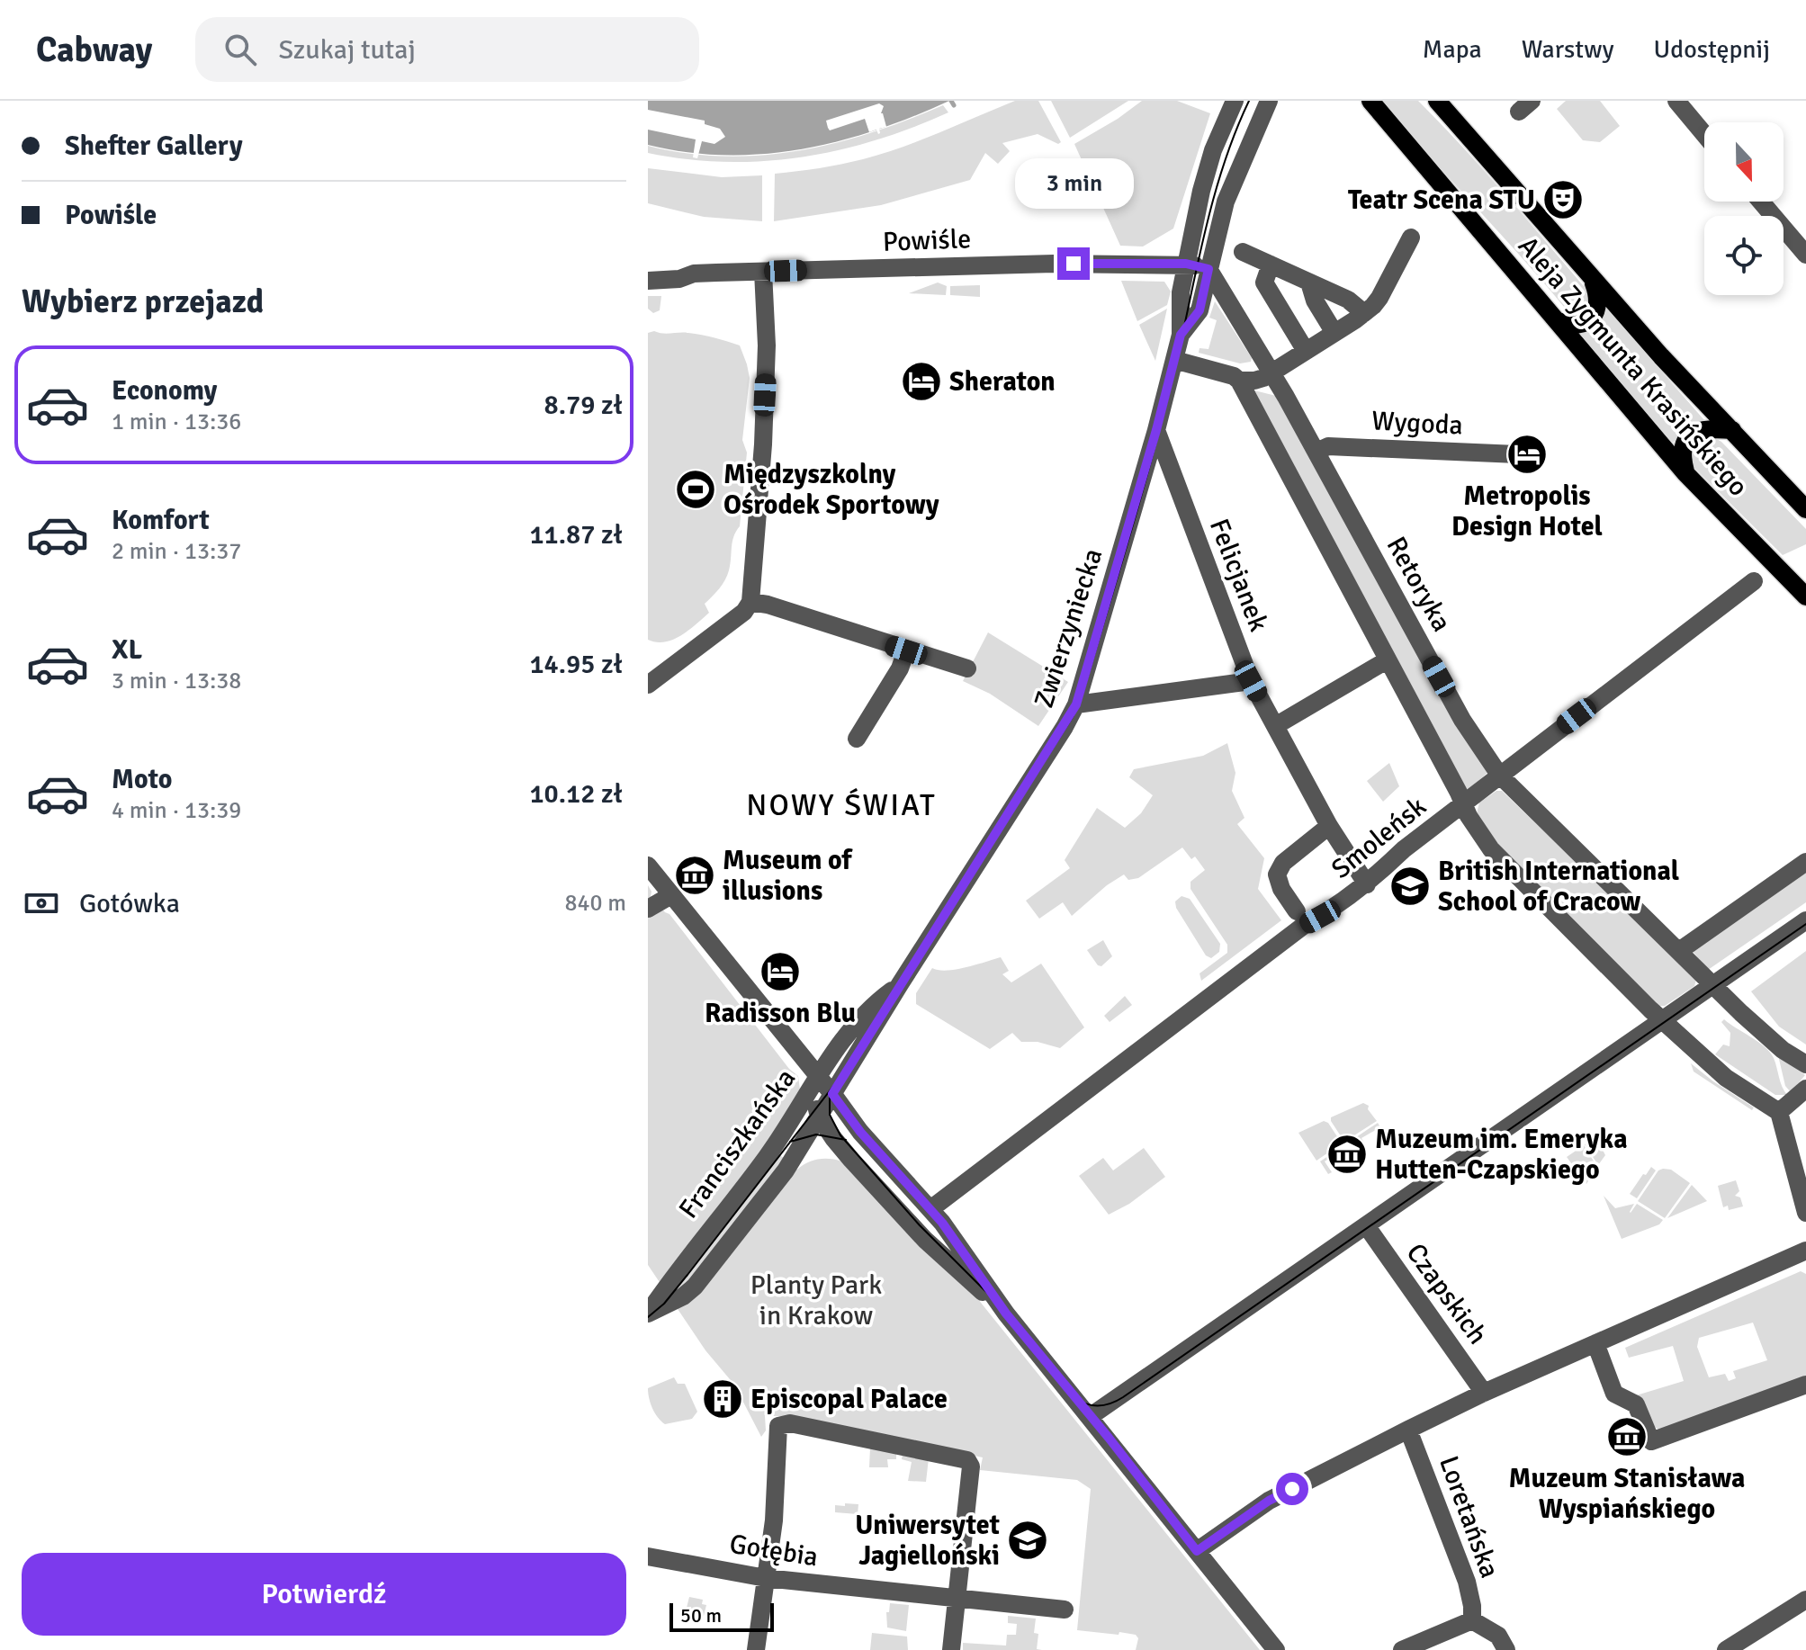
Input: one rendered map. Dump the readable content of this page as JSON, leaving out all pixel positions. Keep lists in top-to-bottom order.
{
  "streets": {
    "main road": ["Aleja Zygmunta Krasińskiego"],
    "street": [
      "Powiśle",
      "Wygoda",
      "Felicjanek",
      "Retoryka",
      "Zwierzyniecka",
      "Smoleńsk",
      "Franciszkańska",
      "Czapskich",
      "Loretańska",
      "Gołębia"
    ]
  },
  "crossings": [
    ["Powiśle", "Retoryka"],
    ["Powiśle", "Zwierzyniecka"],
    ["Wygoda", "Retoryka"],
    ["Felicjanek", "Zwierzyniecka"],
    ["Felicjanek", "Smoleńsk"],
    ["Retoryka", "Zwierzyniecka"],
    ["Retoryka", "Smoleńsk"],
    ["Zwierzyniecka", "Franciszkańska"]
  ],
  "districts": ["NOWY ŚWIAT"],
  "parks": ["Planty Park in Krakow"],
  "places": {
    "theatre": ["Teatr Scena STU"],
    "hotel": ["Sheraton", "Metropolis Design Hotel", "Radisson Blu"],
    "sports": ["Międzyszkolny Ośrodek Sportowy"],
    "museum": ["Museum of illusions", "Muzeum im. Emeryka Hutten-Czapskiego", "Muzeum Stanisława Wyspiańskiego"],
    "school or university": ["British International School of Cracow", "Uniwersytet Jagielloński"],
    "building": ["Episcopal Palace"]
  },
  "scale_bar": "50 m",
  "north": "bottom",
  "page": {
    "header": "Cabway",
    "search": "Szukaj tutaj",
    "nav": ["Mapa", "Warstwy", "Udostępnij"],
    "banner": ["Shefter Gallery", "Powiśle"],
    "bubble": "3 min",
    "heading": "Wybierz przejazd",
    "list": [
      {
        "name": "Economy",
        "note": "1 min · 13:36",
        "value": "8.79 zł"
      },
      {
        "name": "Komfort",
        "note": "2 min · 13:37",
        "value": "11.87 zł"
      },
      {
        "name": "XL",
        "note": "3 min · 13:38",
        "value": "14.95 zł"
      },
      {
        "name": "Moto",
        "note": "4 min · 13:39",
        "value": "10.12 zł"
      }
    ],
    "pay": ["Gotówka", "840 m"],
    "buttons": "Potwierdź",
    "scale": "50 m"
  }
}
